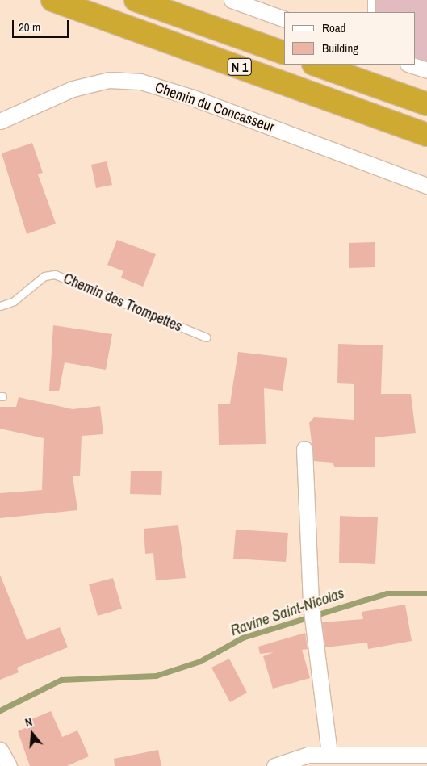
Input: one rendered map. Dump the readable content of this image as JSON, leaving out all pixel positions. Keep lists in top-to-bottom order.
{
  "streets": {
    "highway": ["N 1"],
    "street": ["Chemin du Concasseur"],
    "lane": ["Chemin des Trompettes"]
  },
  "water": ["Ravine Saint-Nicolas"],
  "legend": ["Road", "Building"],
  "scale_bar": "20 m",
  "north": "top"
}
